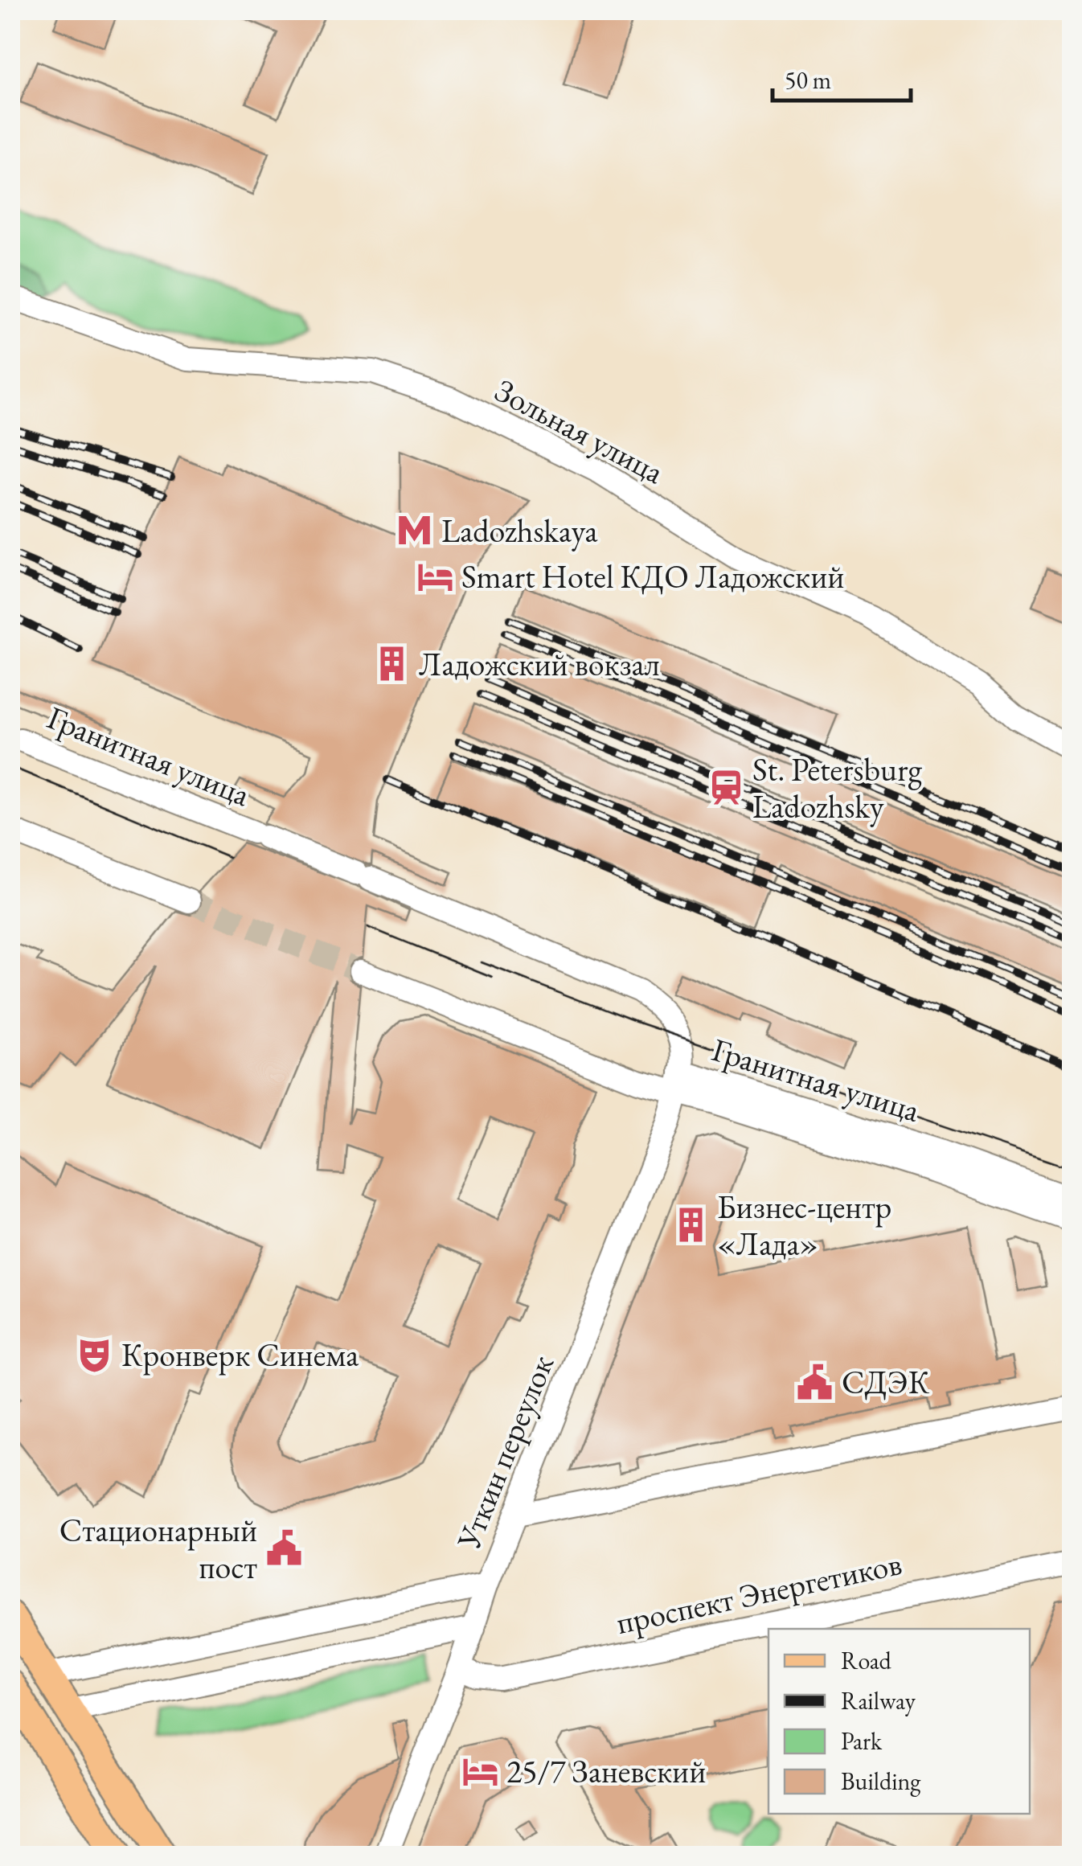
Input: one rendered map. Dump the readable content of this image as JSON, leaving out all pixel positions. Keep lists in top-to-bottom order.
{
  "streets": {
    "street": [
      "Зольная улица",
      "Гранитная улица",
      "Уткин переулок",
      "проспект Энергетиков"
    ]
  },
  "crossings": [
    ["Гранитная улица", "Уткин переулок"],
    ["Уткин переулок", "проспект Энергетиков"]
  ],
  "places": {
    "metro station": ["Ladozhskaya"],
    "hotel": ["Smart Hotel КДО Ладожский", "25/7 Заневский"],
    "building": ["Ладожский вокзал", "Бизнес-центр «Лада»"],
    "station": ["St. Petersburg Ladozhsky"],
    "theatre": ["Кронверк Синема"],
    "public building": ["СДЭК", "Стационарный пост"]
  },
  "legend": [
    "Road",
    "Railway",
    "Park",
    "Building"
  ],
  "scale_bar": "50 m"
}
